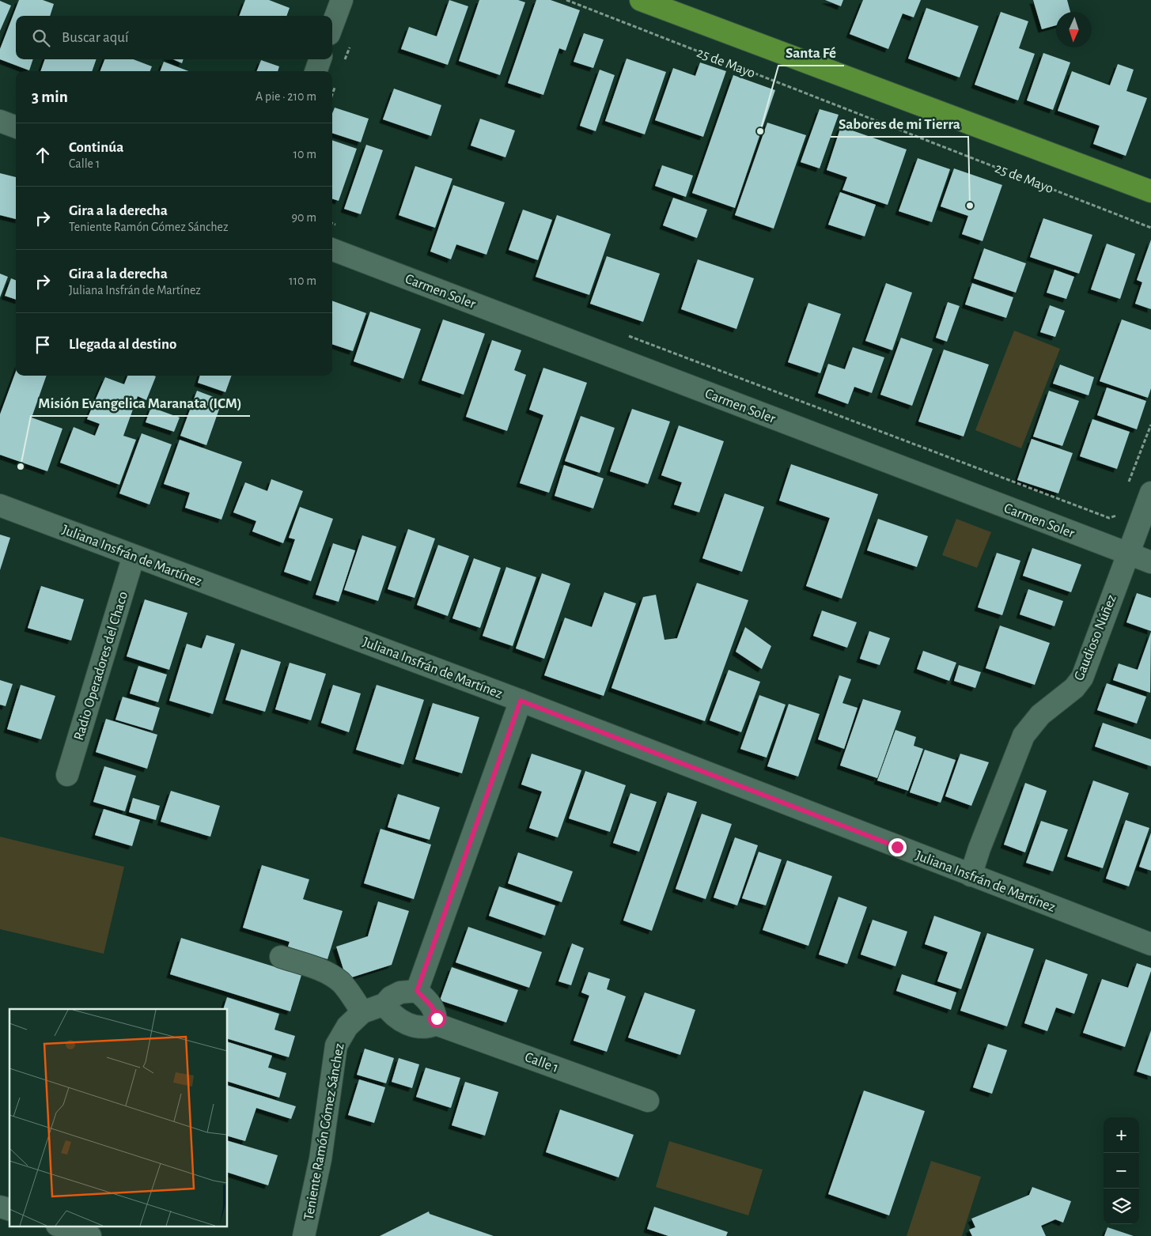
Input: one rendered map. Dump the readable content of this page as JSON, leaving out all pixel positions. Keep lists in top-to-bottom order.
{
  "streets": {
    "main road": ["25 de Mayo"],
    "street": [
      "Carmen Soler",
      "Juliana Insfrán de Martínez",
      "Gaudioso Núñez",
      "Radio Operadores del Chaco",
      "Calle 1",
      "Teniente Ramón Gómez Sánchez"
    ]
  },
  "crossings": [
    ["Carmen Soler", "Gaudioso Núñez"],
    ["Juliana Insfrán de Martínez", "Gaudioso Núñez"],
    ["Juliana Insfrán de Martínez", "Radio Operadores del Chaco"]
  ],
  "places": ["Santa Fé", "Sabores de mi Tierra", "Misión Evangelica Maranata (ICM)"],
  "north": "bottom",
  "page": {
    "search": "Buscar aquí",
    "heading": ["3 min", "A pie · 210 m"],
    "list": [
      ["Continúa", "Calle 1", "10 m"],
      ["Gira a la derecha", "Teniente Ramón Gómez Sánchez", "90 m"],
      ["Gira a la derecha", "Juliana Insfrán de Martínez", "110 m"],
      "Llegada al destino"
    ],
    "map_buttons": ["+", "−"]
  }
}
